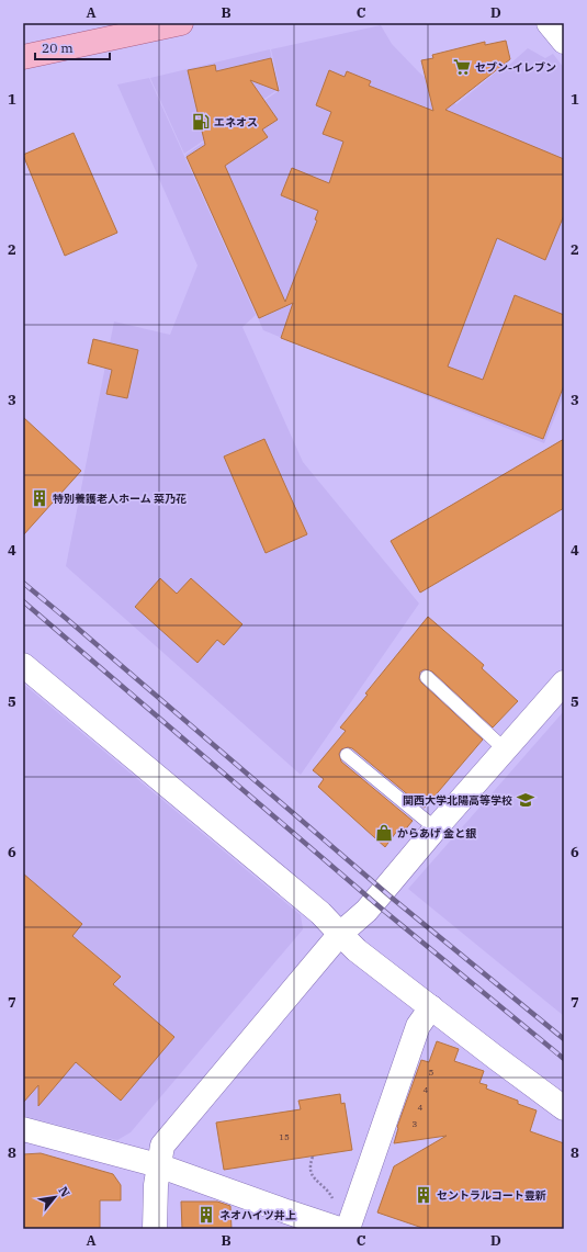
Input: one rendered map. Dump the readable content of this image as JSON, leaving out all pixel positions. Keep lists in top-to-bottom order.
{
  "places": {
    "supermarket": ["セブン-イレブン"],
    "fuel station": ["エネオス"],
    "building": ["特別養護老人ホーム 菜乃花", "セントラルコート豊新", "ネオハイツ井上"],
    "school or university": ["関西大学北陽高等学校"],
    "shop": ["からあげ 金と銀"]
  },
  "house_numbers": [
    "5",
    "4",
    "4",
    "3",
    "15"
  ],
  "scale_bar": "20 m",
  "north": "top right",
  "grid": {
    "columns": [
      "A",
      "B",
      "C",
      "D"
    ],
    "rows": [
      "1",
      "2",
      "3",
      "4",
      "5",
      "6",
      "7",
      "8"
    ]
  }
}
